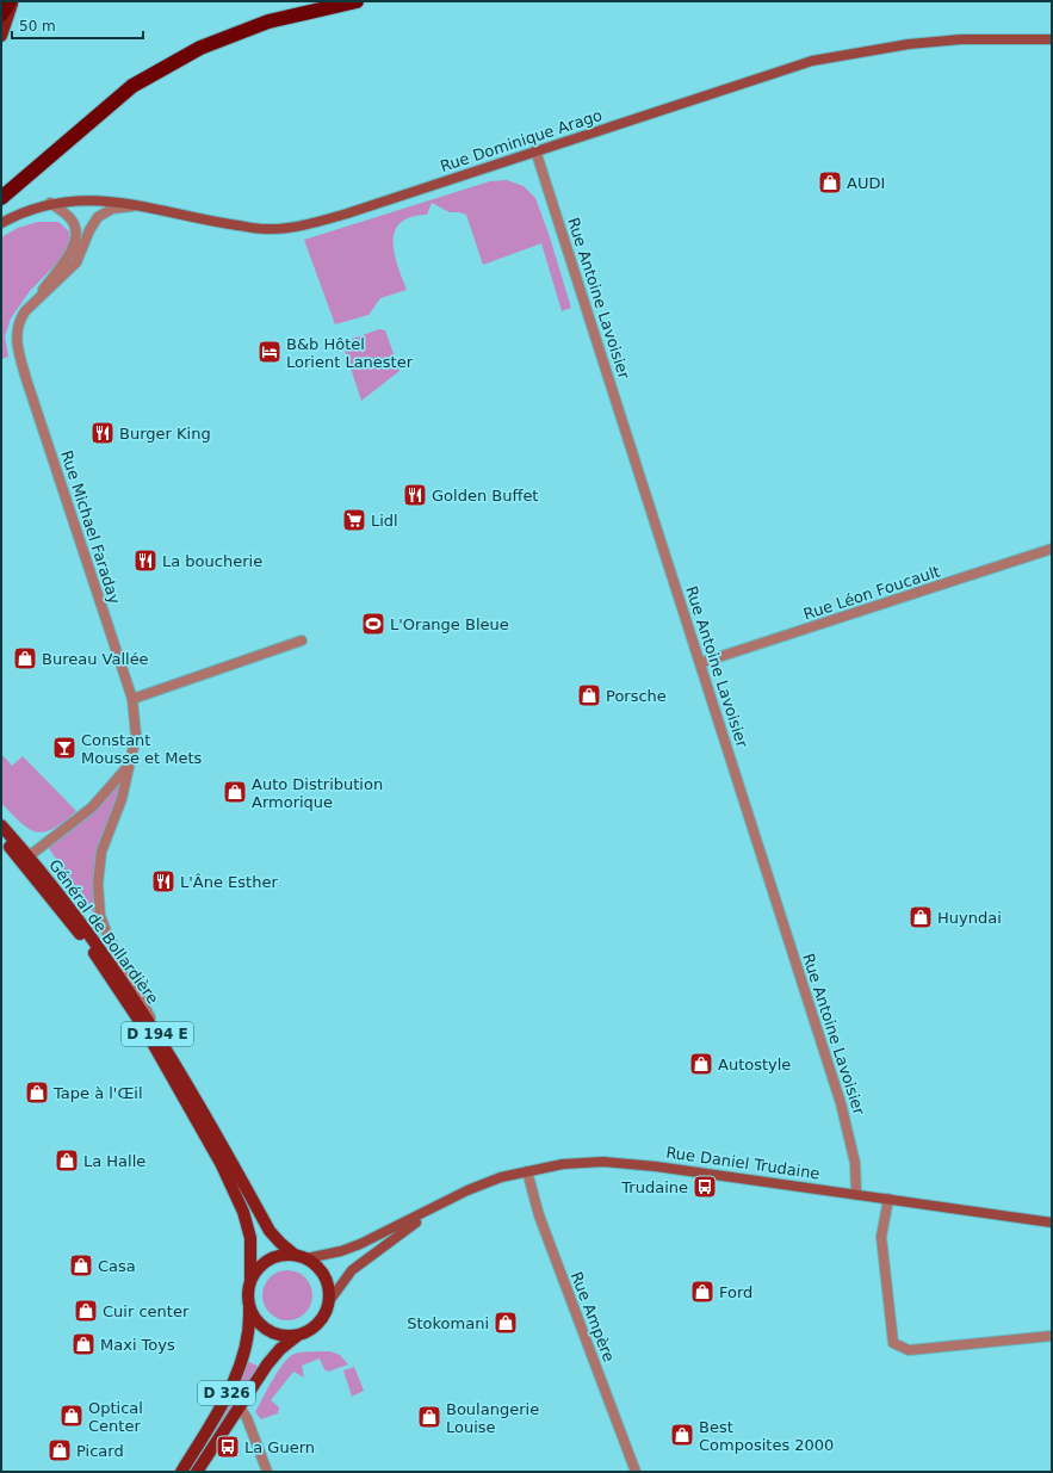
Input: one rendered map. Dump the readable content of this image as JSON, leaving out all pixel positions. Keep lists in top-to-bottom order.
{
  "streets": {
    "main road": [
      "Rue Dominique Arago",
      "Général de Bollardière",
      "D 194 E",
      "Rue Daniel Trudaine",
      "D 326"
    ],
    "street": [
      "Rue Antoine Lavoisier",
      "Rue Michael Faraday",
      "Rue Léon Foucault",
      "Rue Ampère"
    ]
  },
  "crossings": [
    ["Rue Dominique Arago", "Rue Antoine Lavoisier"],
    ["Rue Dominique Arago", "Rue Michael Faraday"],
    ["Rue Antoine Lavoisier", "Rue Léon Foucault"],
    ["Rue Antoine Lavoisier", "Rue Daniel Trudaine"],
    ["Rue Michael Faraday", "Général de Bollardière"],
    ["Général de Bollardière", "Rue Daniel Trudaine"],
    ["Général de Bollardière", "D 326"],
    ["Rue Daniel Trudaine", "Rue Ampère"],
    ["Rue Daniel Trudaine", "D 326"]
  ],
  "places": {
    "shop": [
      "AUDI",
      "Bureau Vallée",
      "Porsche",
      "Auto Distribution Armorique",
      "Huyndai",
      "Autostyle",
      "Tape à l'Œil",
      "La Halle",
      "Casa",
      "Ford",
      "Cuir center",
      "Stokomani",
      "Maxi Toys",
      "Optical Center",
      "Boulangerie Louise",
      "Best Composites 2000",
      "Picard"
    ],
    "hotel": ["B&b Hôtel Lorient Lanester"],
    "restaurant": [
      "Burger King",
      "Golden Buffet",
      "La boucherie",
      "L'Âne Esther"
    ],
    "supermarket": ["Lidl"],
    "sports": ["L'Orange Bleue"],
    "bar": ["Constant Mousse et Mets"],
    "bus stop": ["Trudaine", "La Guern"]
  },
  "scale_bar": "50 m"
}
